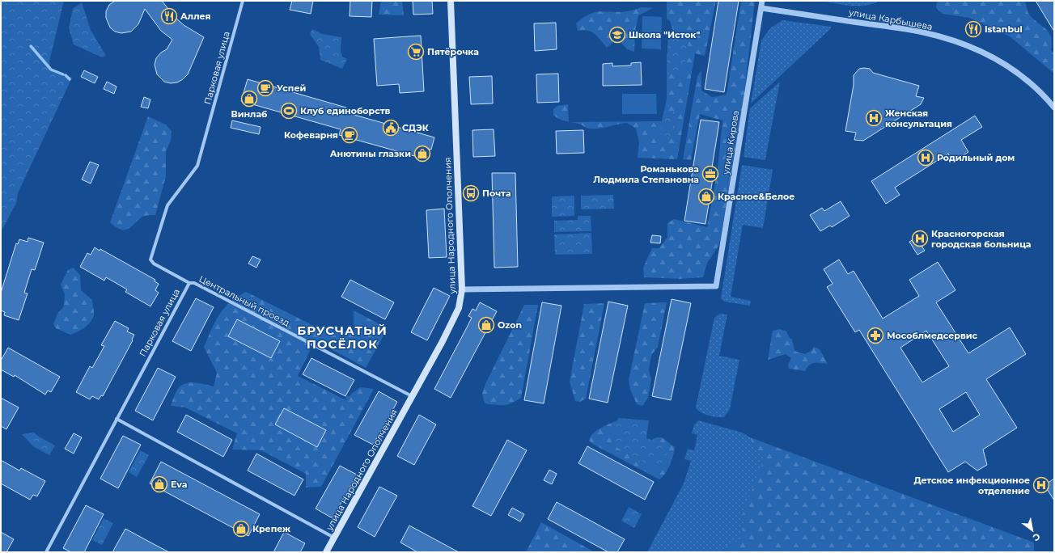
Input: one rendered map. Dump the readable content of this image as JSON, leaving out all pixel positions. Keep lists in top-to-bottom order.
{
  "streets": {
    "main road": ["улица Народного Ополчения"],
    "street": [
      "улица Карбышева",
      "Парковая улица",
      "улица Кирова",
      "Центральный проезд"
    ]
  },
  "crossings": [
    ["улица Карбышева", "улица Кирова"],
    ["Парковая улица", "Центральный проезд"],
    ["улица Кирова", "улица Народного Ополчения"],
    ["улица Народного Ополчения", "Центральный проезд"]
  ],
  "districts": ["БРУСЧАТЫЙ ПОСЁЛОК"],
  "places": {
    "restaurant": ["Аллея", "Istanbul"],
    "school or university": ["Школа \"Исток\""],
    "supermarket": ["Пятёрочка"],
    "cafe": ["Успей", "Кофеварня"],
    "shop": [
      "Винлаб",
      "Анютины глазки",
      "Красное&Белое",
      "Ozon",
      "Eva",
      "Крепеж"
    ],
    "sports": ["Клуб единоборств"],
    "hospital": [
      "Женская консультация",
      "Родильный дом",
      "Красногорская городская больница",
      "Детское инфекционное отделение"
    ],
    "public building": ["СДЭК"],
    "office": ["Романькова Людмила Степановна"],
    "bus stop": ["Почта"],
    "pharmacy": ["Мособлмедсервис"]
  },
  "north": "bottom right"
}
